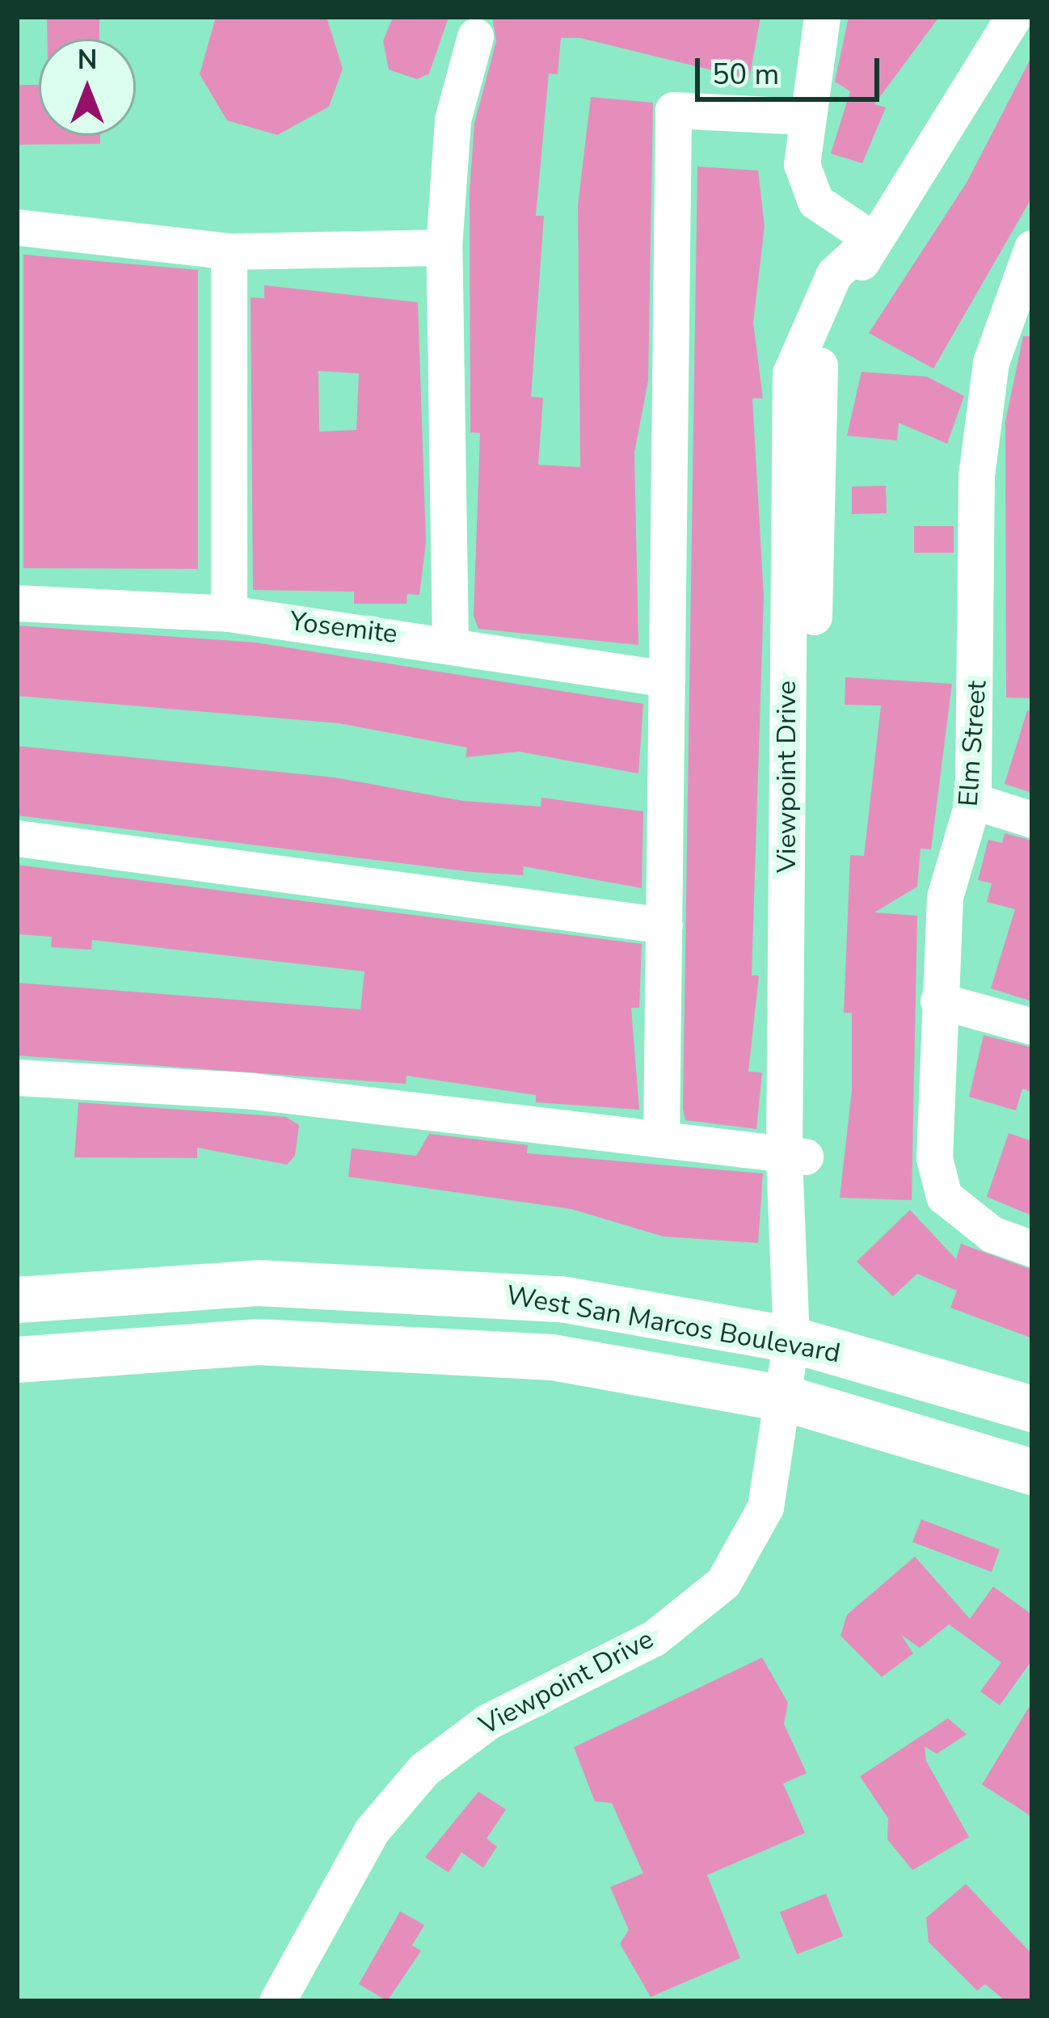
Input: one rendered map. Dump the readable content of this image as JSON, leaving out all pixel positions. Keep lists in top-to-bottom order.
{
  "streets": {
    "main road": ["West San Marcos Boulevard"],
    "street": ["Yosemite", "Elm Street", "Viewpoint Drive"]
  },
  "crossings": [
    ["Viewpoint Drive", "West San Marcos Boulevard"]
  ],
  "scale_bar": "50 m",
  "north": "top"
}
